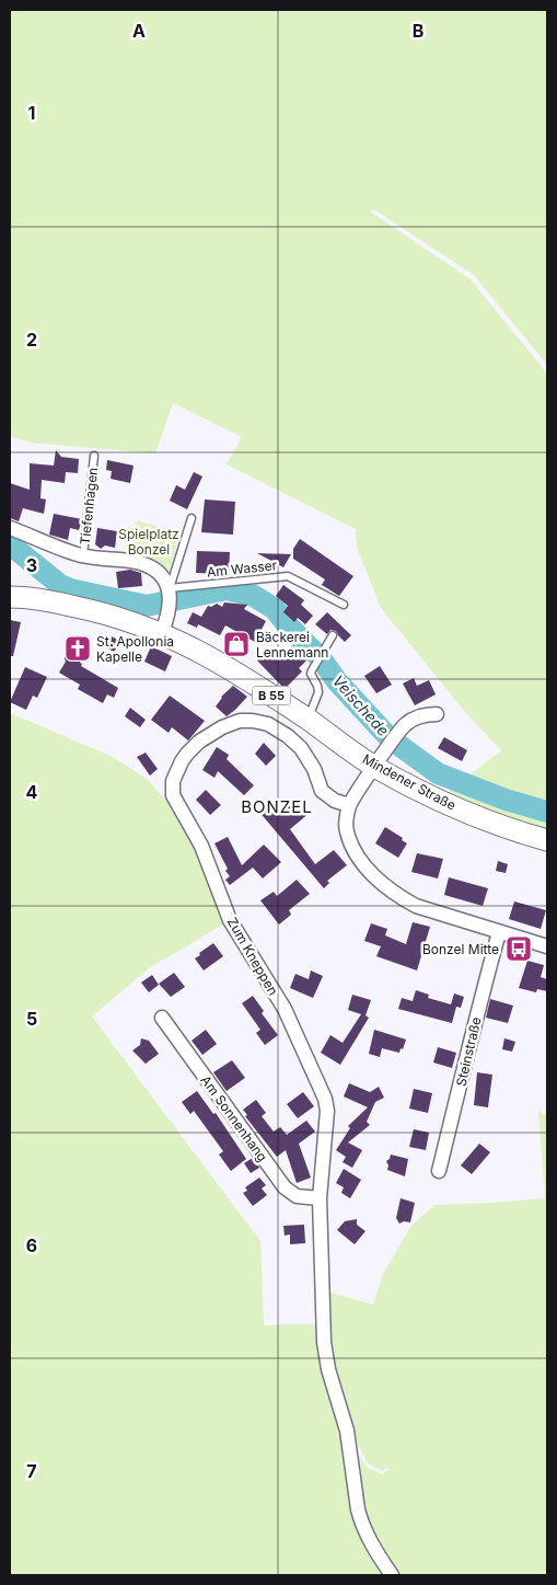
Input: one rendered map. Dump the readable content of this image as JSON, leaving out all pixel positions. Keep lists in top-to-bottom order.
{
  "streets": {
    "main road": ["B 55", "Mindener Straße"],
    "street": [
      "Tiefenhagen",
      "Zum Kneppen",
      "Steinstraße",
      "Am Sonnenhang"
    ],
    "lane": ["Am Wasser"]
  },
  "crossings": [
    ["Tiefenhagen", "Am Wasser"],
    ["Zum Kneppen", "Am Sonnenhang"]
  ],
  "districts": ["BONZEL"],
  "water": ["Veischede"],
  "parks": ["Spielplatz Bonzel"],
  "places": {
    "shop": ["Bäckerei Lennemann"],
    "church": ["St. Apollonia Kapelle"],
    "bus stop": ["Bonzel Mitte"]
  },
  "grid": {
    "columns": ["A", "B"],
    "rows": [
      "1",
      "2",
      "3",
      "4",
      "5",
      "6",
      "7"
    ]
  }
}
